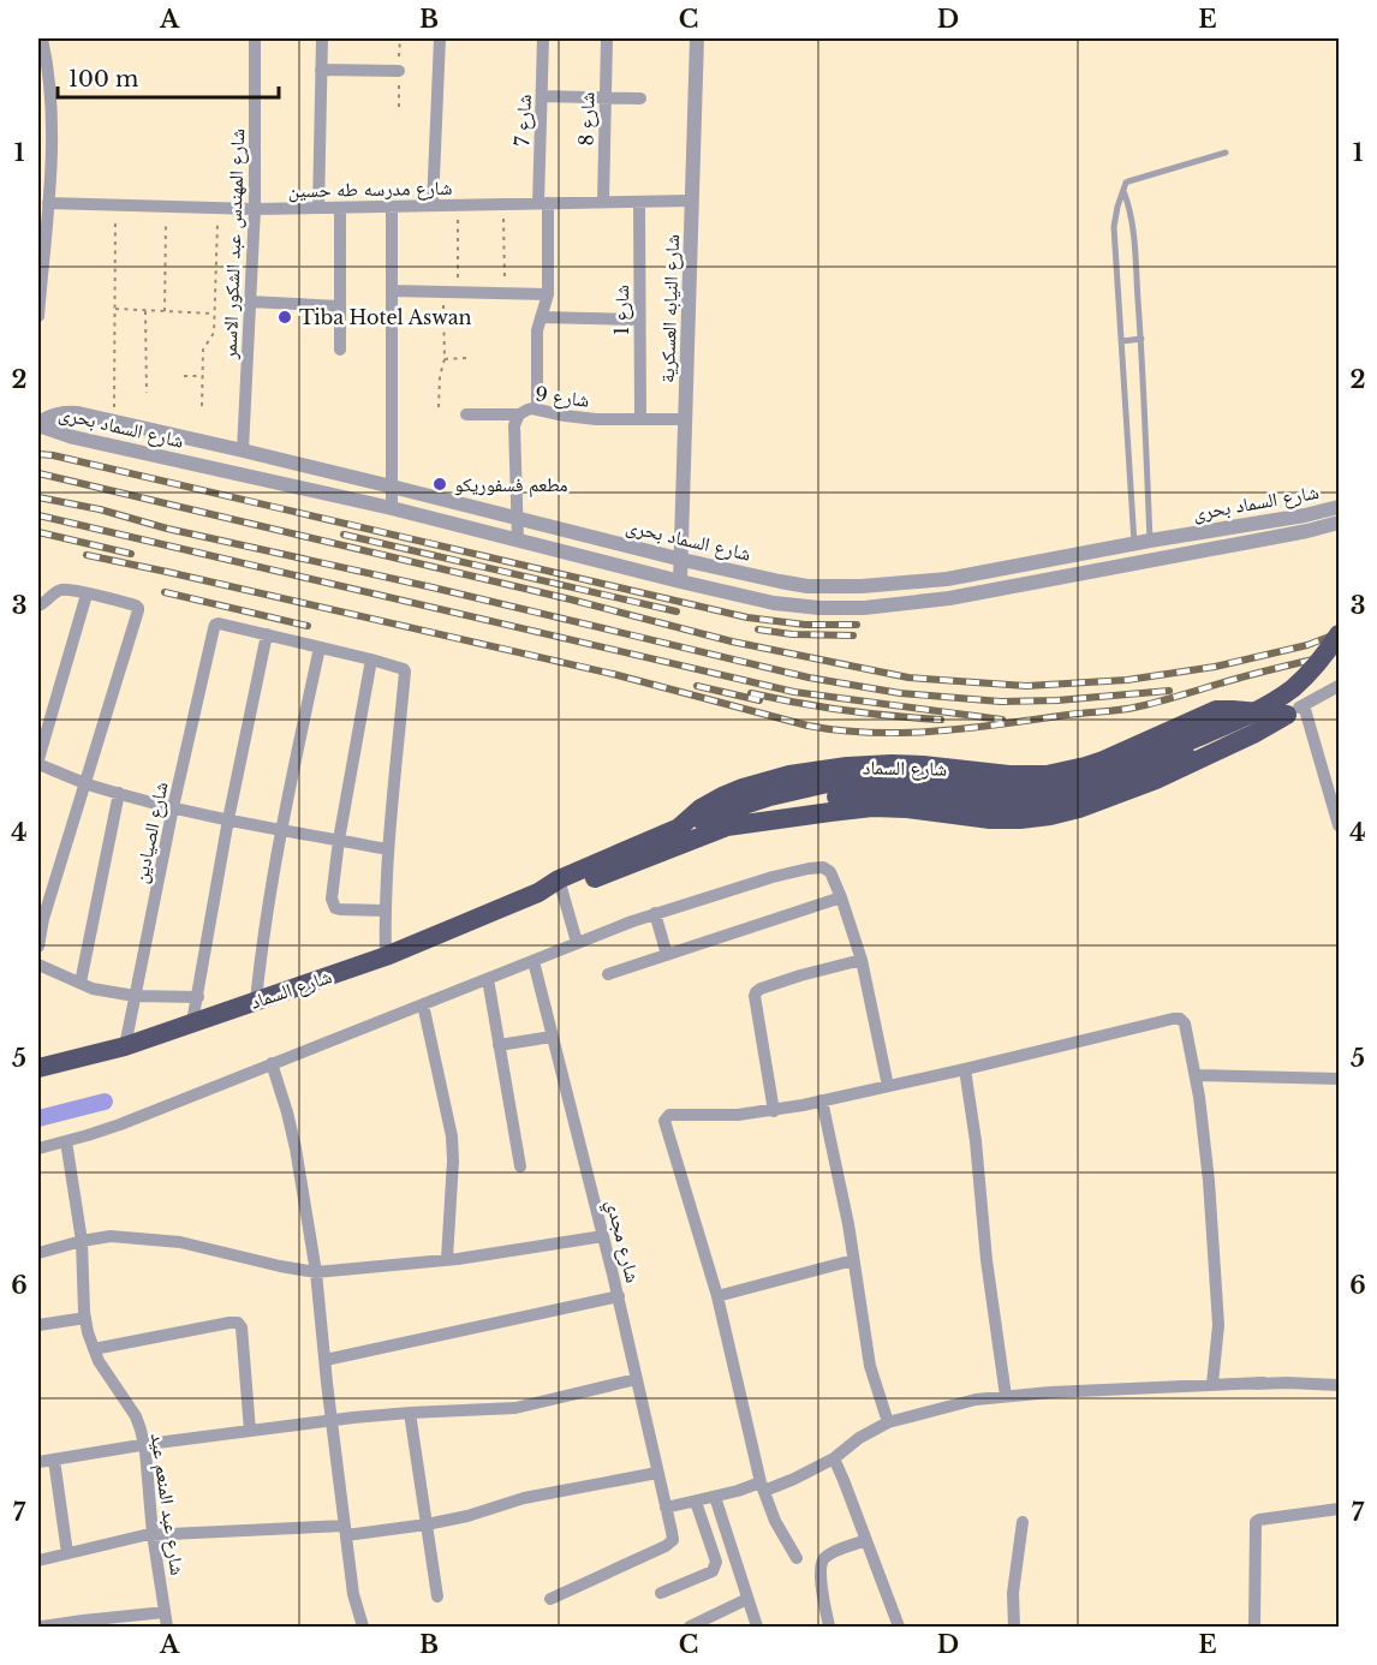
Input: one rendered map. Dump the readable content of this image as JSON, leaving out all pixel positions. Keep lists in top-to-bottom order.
{
  "streets": {
    "highway": ["شارع السماد"],
    "street": [
      "شارع 8",
      "شارع 7",
      "شارع مدرسه طه حسين",
      "شارع المهندس عبد الشكور الاسمر",
      "شارع النيابه العسكرية",
      "شارع 1",
      "شارع 9",
      "شارع السماد بحرى",
      "شارع الصيادين",
      "شارع مجدي",
      "شارع عبد المنعم عيد"
    ]
  },
  "crossings": [
    ["شارع 8", "شارع مدرسه طه حسين"],
    ["شارع 7", "شارع مدرسه طه حسين"],
    ["شارع 7", "شارع 9"],
    ["شارع مدرسه طه حسين", "شارع المهندس عبد الشكور الاسمر"],
    ["شارع مدرسه طه حسين", "شارع النيابه العسكرية"],
    ["شارع مدرسه طه حسين", "شارع 1"],
    ["شارع المهندس عبد الشكور الاسمر", "شارع السماد بحرى"],
    ["شارع النيابه العسكرية", "شارع 9"],
    ["شارع النيابه العسكرية", "شارع السماد بحرى"],
    ["شارع 1", "شارع 9"],
    ["شارع 9", "شارع السماد بحرى"],
    ["شارع السماد", "شارع الصيادين"]
  ],
  "places": ["Tiba Hotel Aswan", "مطعم فسفوريكو"],
  "scale_bar": "100 m",
  "grid": {
    "columns": [
      "A",
      "B",
      "C",
      "D",
      "E"
    ],
    "rows": [
      "1",
      "2",
      "3",
      "4",
      "5",
      "6",
      "7"
    ]
  }
}
